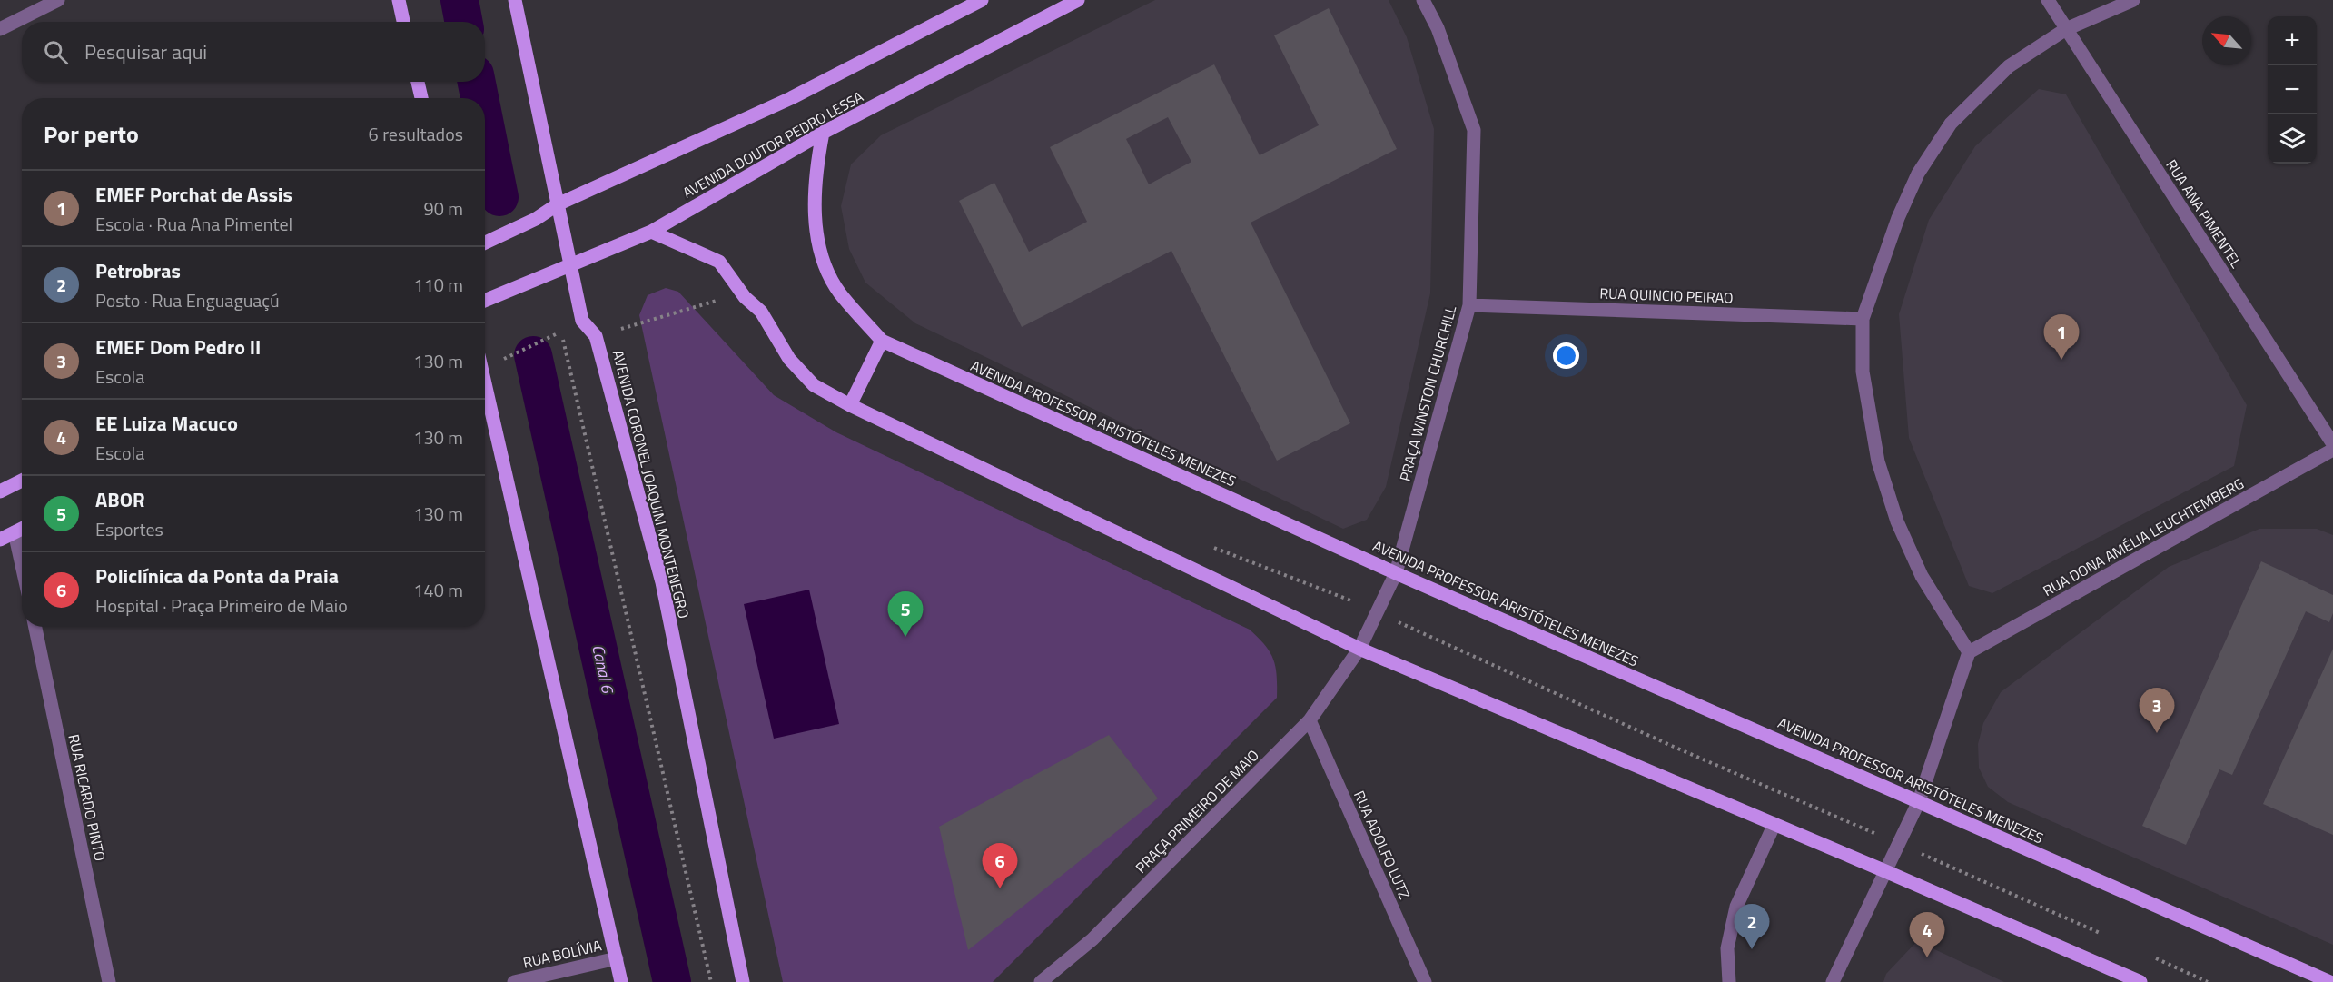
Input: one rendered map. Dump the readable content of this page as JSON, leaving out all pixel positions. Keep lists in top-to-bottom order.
{
  "streets": {
    "main road": ["AVENIDA DOUTOR PEDRO LESSA", "AVENIDA PROFESSOR ARISTÓTELES MENEZES", "AVENIDA CORONEL JOAQUIM MONTENEGRO"],
    "street": [
      "RUA ANA PIMENTEL",
      "RUA QUINCIO PEIRAO",
      "PRAÇA WINSTON CHURCHILL",
      "RUA DONA AMÉLIA LEUCHTEMBERG",
      "RUA RICARDO PINTO",
      "PRAÇA PRIMEIRO DE MAIO",
      "RUA ADOLFO LUTZ",
      "RUA BOLÍVIA"
    ]
  },
  "crossings": [
    ["AVENIDA DOUTOR PEDRO LESSA", "AVENIDA PROFESSOR ARISTÓTELES MENEZES"],
    ["AVENIDA DOUTOR PEDRO LESSA", "AVENIDA CORONEL JOAQUIM MONTENEGRO"],
    ["RUA QUINCIO PEIRAO", "PRAÇA WINSTON CHURCHILL"],
    ["PRAÇA WINSTON CHURCHILL", "AVENIDA PROFESSOR ARISTÓTELES MENEZES"],
    ["PRAÇA WINSTON CHURCHILL", "PRAÇA PRIMEIRO DE MAIO"],
    ["PRAÇA PRIMEIRO DE MAIO", "RUA ADOLFO LUTZ"]
  ],
  "water": ["Canal 6"],
  "north": "top left",
  "page": {
    "map_buttons": ["+", "−"],
    "search": "Pesquisar aqui",
    "heading": ["Por perto", "6 resultados"],
    "list": [
      {
        "mark": "1",
        "name": "EMEF Porchat de Assis",
        "note": "Escola · Rua Ana Pimentel",
        "value": "90 m"
      },
      {
        "mark": "2",
        "name": "Petrobras",
        "note": "Posto · Rua Enguaguaçú",
        "value": "110 m"
      },
      {
        "mark": "3",
        "name": "EMEF Dom Pedro II",
        "note": "Escola",
        "value": "130 m"
      },
      {
        "mark": "4",
        "name": "EE Luiza Macuco",
        "note": "Escola",
        "value": "130 m"
      },
      {
        "mark": "5",
        "name": "ABOR",
        "note": "Esportes",
        "value": "130 m"
      },
      {
        "mark": "6",
        "name": "Policlínica da Ponta da Praia",
        "note": "Hospital · Praça Primeiro de Maio",
        "value": "140 m"
      }
    ],
    "pins": [
      "1",
      "5",
      "3",
      "6",
      "2",
      "4"
    ]
  }
}
